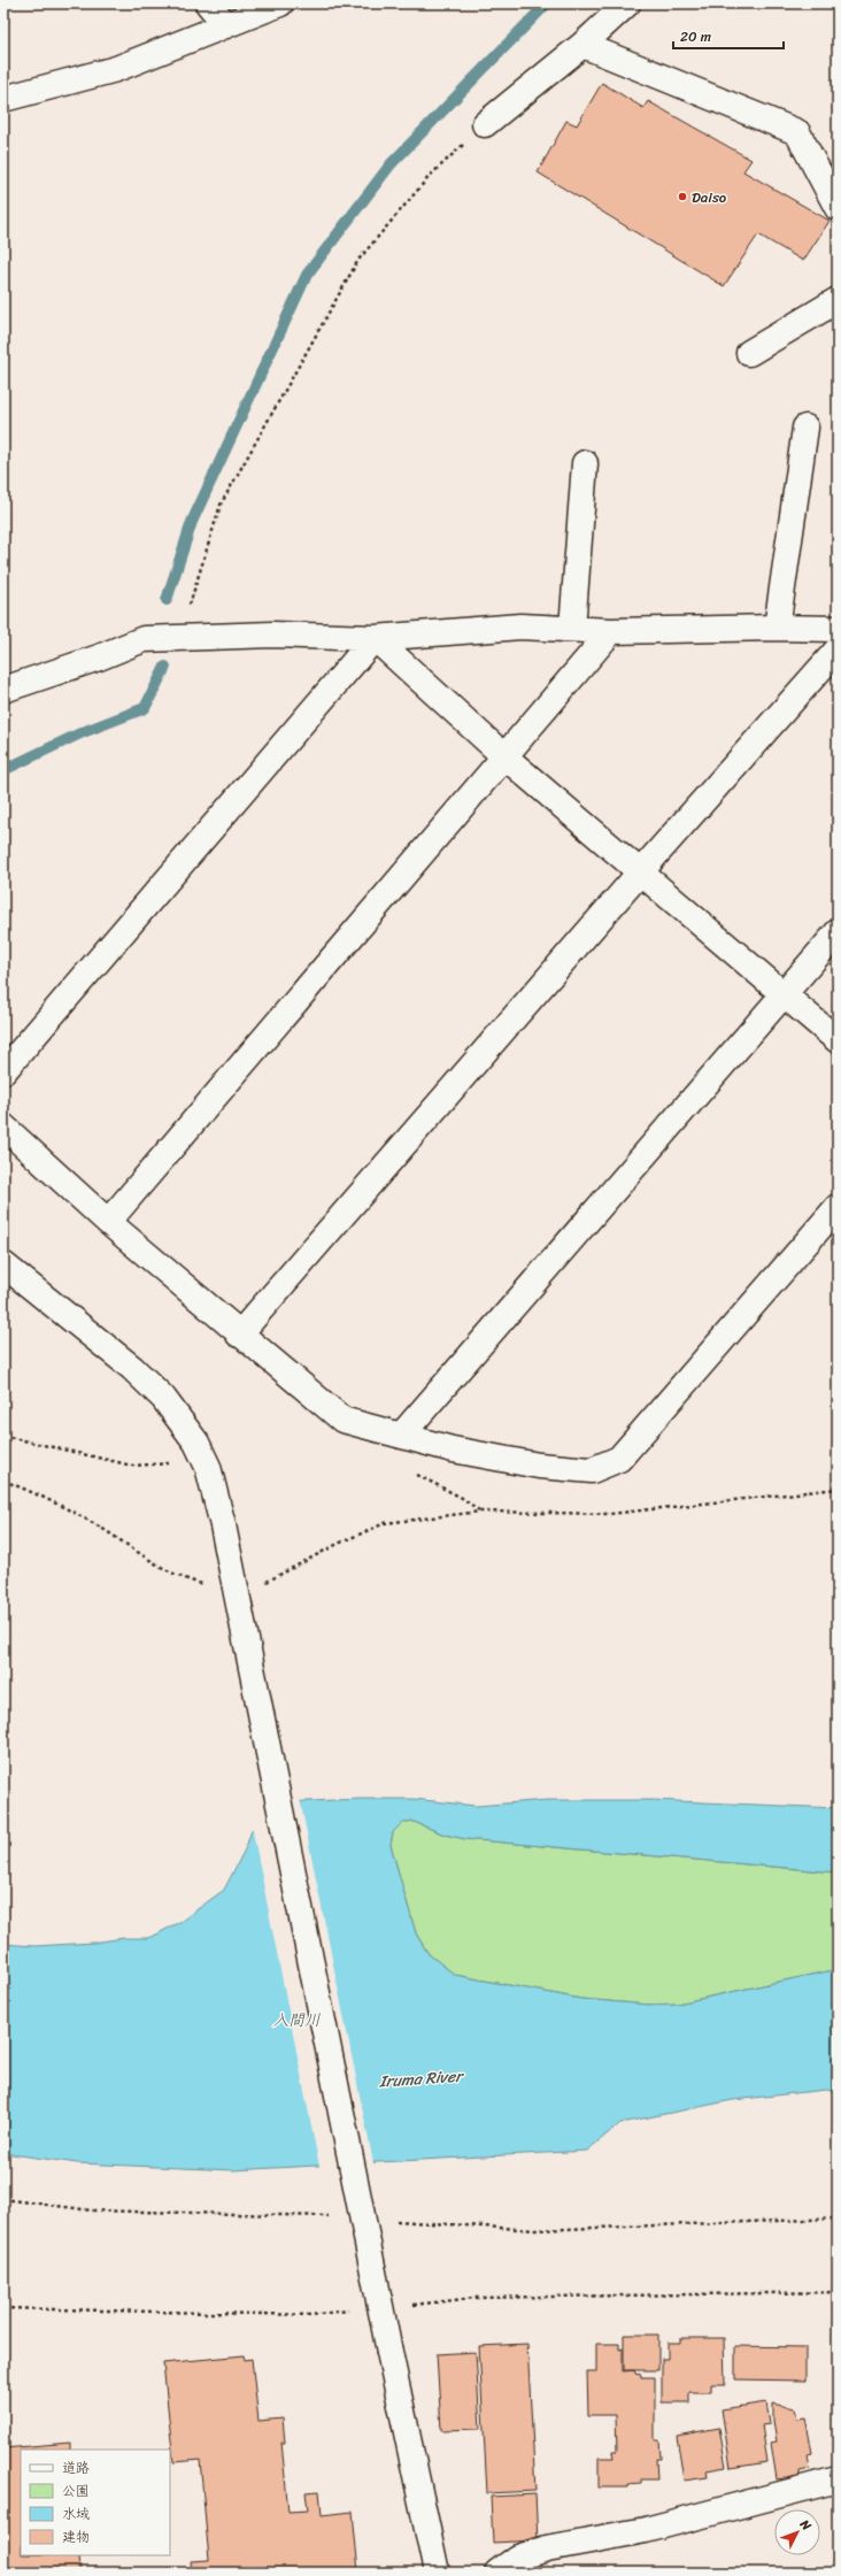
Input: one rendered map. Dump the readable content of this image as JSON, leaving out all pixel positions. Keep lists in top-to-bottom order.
{
  "water": ["入間川", "Iruma River"],
  "places": ["Daiso"],
  "legend": [
    "道路",
    "公園",
    "水域",
    "建物"
  ],
  "scale_bar": "20 m",
  "north": "top right"
}
